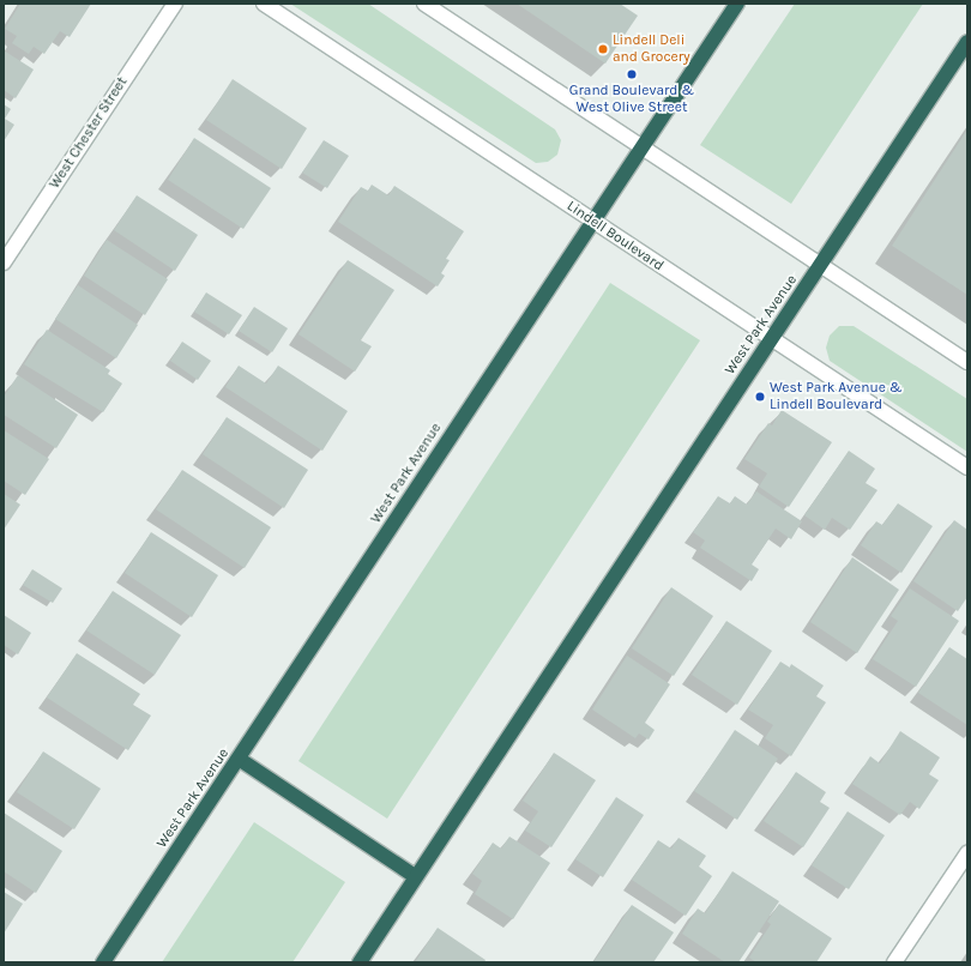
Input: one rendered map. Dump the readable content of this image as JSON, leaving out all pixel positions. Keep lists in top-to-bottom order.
{
  "streets": {
    "highway": ["West Park Avenue"],
    "street": ["West Chester Street", "Lindell Boulevard"]
  },
  "crossings": [
    ["Lindell Boulevard", "West Park Avenue"]
  ],
  "places": ["Lindell Deli and Grocery", "Grand Boulevard & West Olive Street", "West Park Avenue & Lindell Boulevard"]
}
